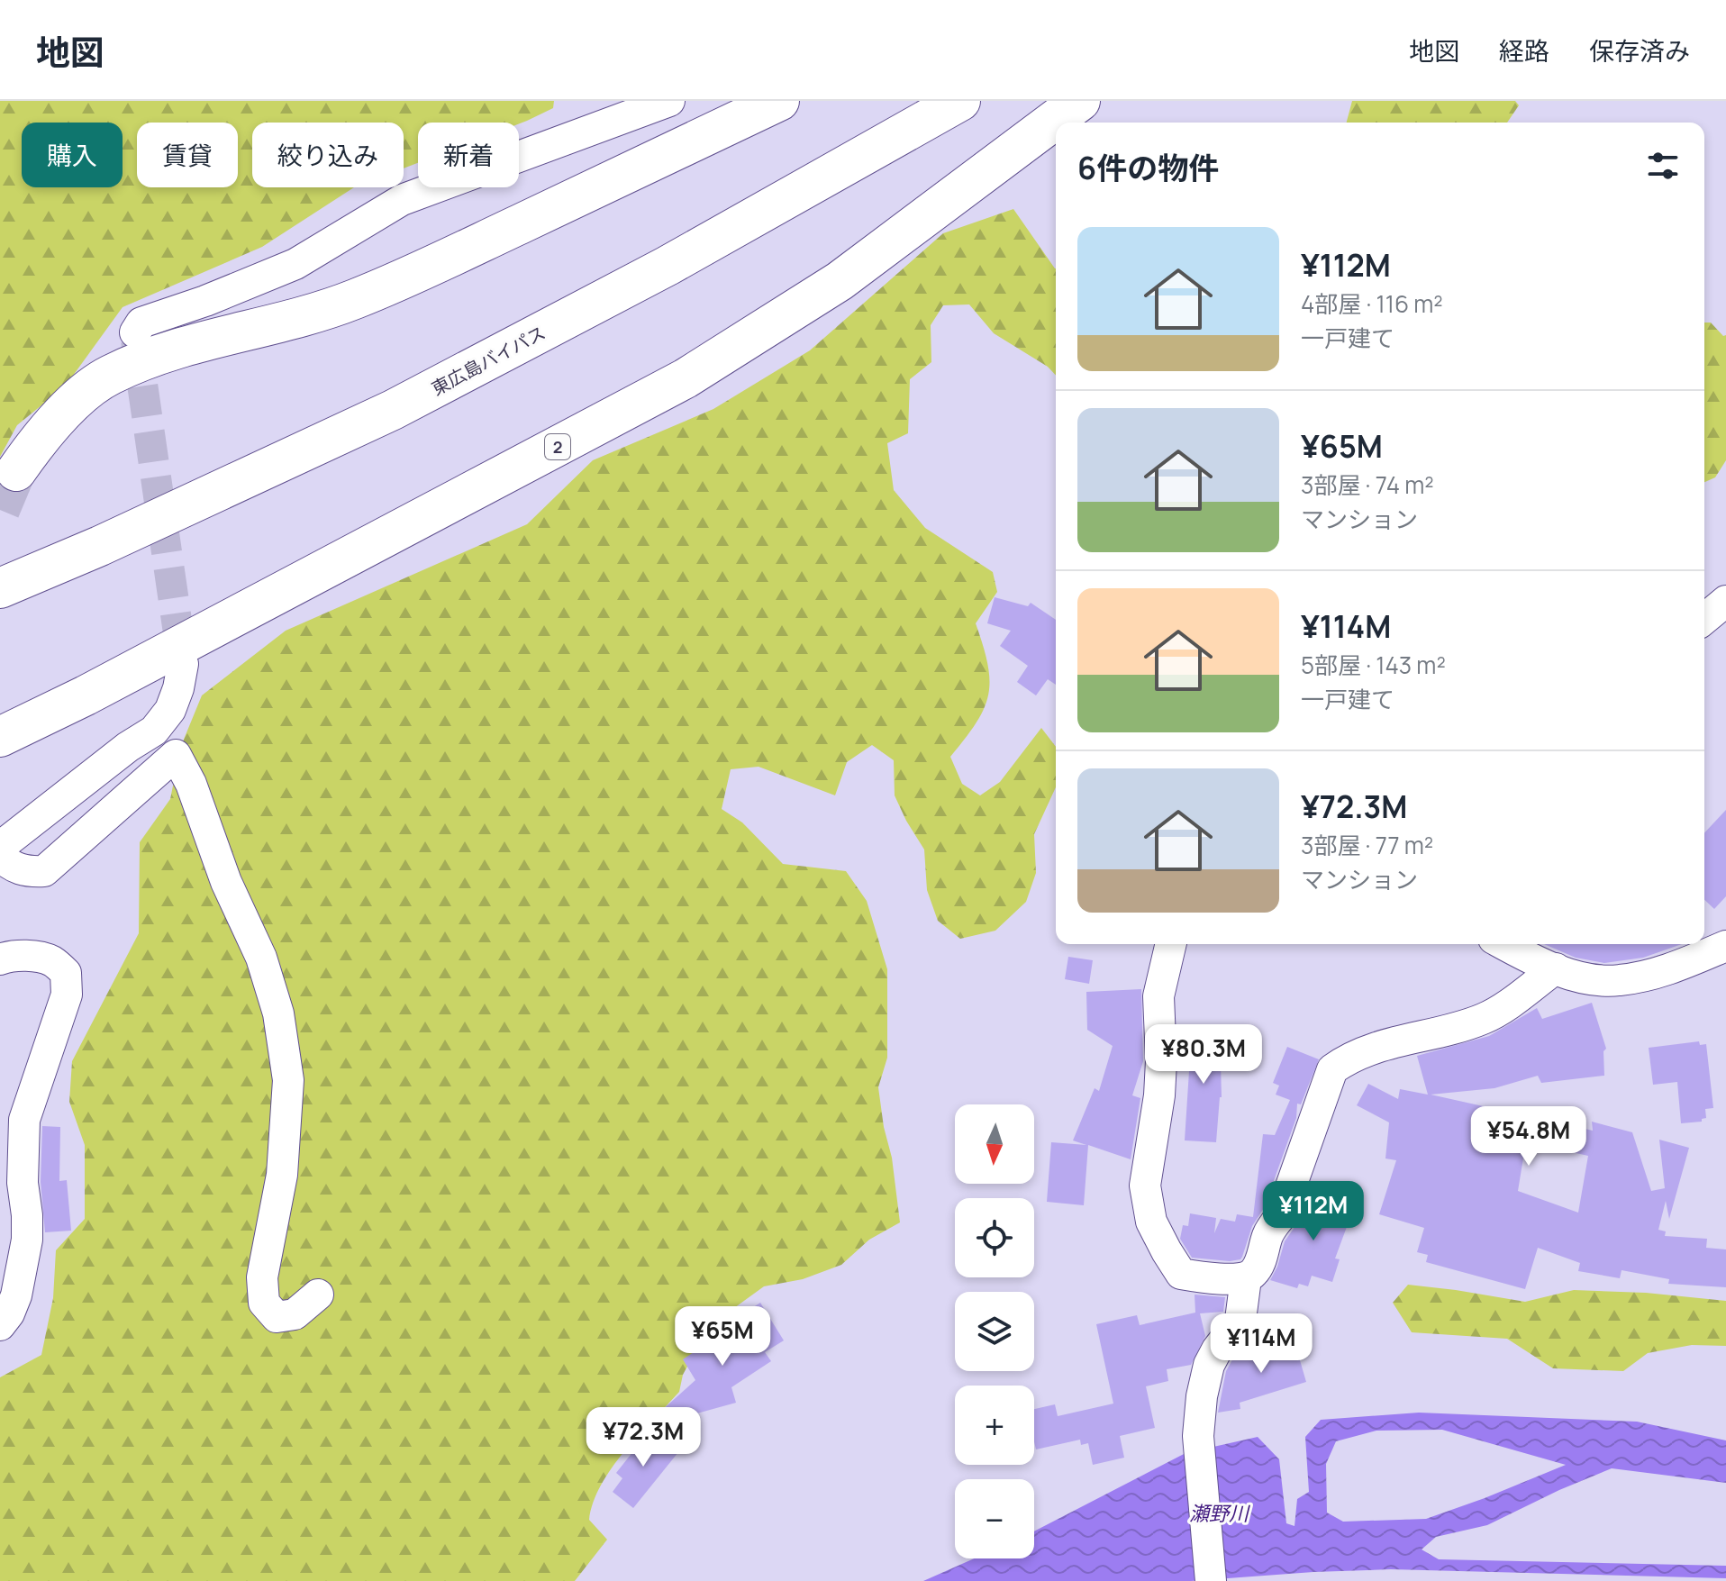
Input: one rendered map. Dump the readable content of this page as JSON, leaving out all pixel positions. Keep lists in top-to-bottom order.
{
  "streets": {
    "highway": ["東広島バイパス", "2"]
  },
  "water": ["瀬野川"],
  "north": "bottom",
  "page": {
    "header": "地図",
    "nav": ["地図", "経路", "保存済み"],
    "chip": [
      "購入",
      "賃貸",
      "絞り込み",
      "新着"
    ],
    "heading": "6件の物件",
    "list": [
      {
        "name": "¥112M",
        "note": "4部屋 · 116 m² · 一戸建て"
      },
      {
        "name": "¥65M",
        "note": "3部屋 · 74 m² · マンション"
      },
      {
        "name": "¥114M",
        "note": "5部屋 · 143 m² · 一戸建て"
      },
      {
        "name": "¥72.3M",
        "note": "3部屋 · 77 m² · マンション"
      }
    ],
    "price": [
      "¥80.3M",
      "¥54.8M",
      "¥112M",
      "¥65M",
      "¥114M",
      "¥72.3M"
    ],
    "map_buttons": ["+", "−"]
  }
}
